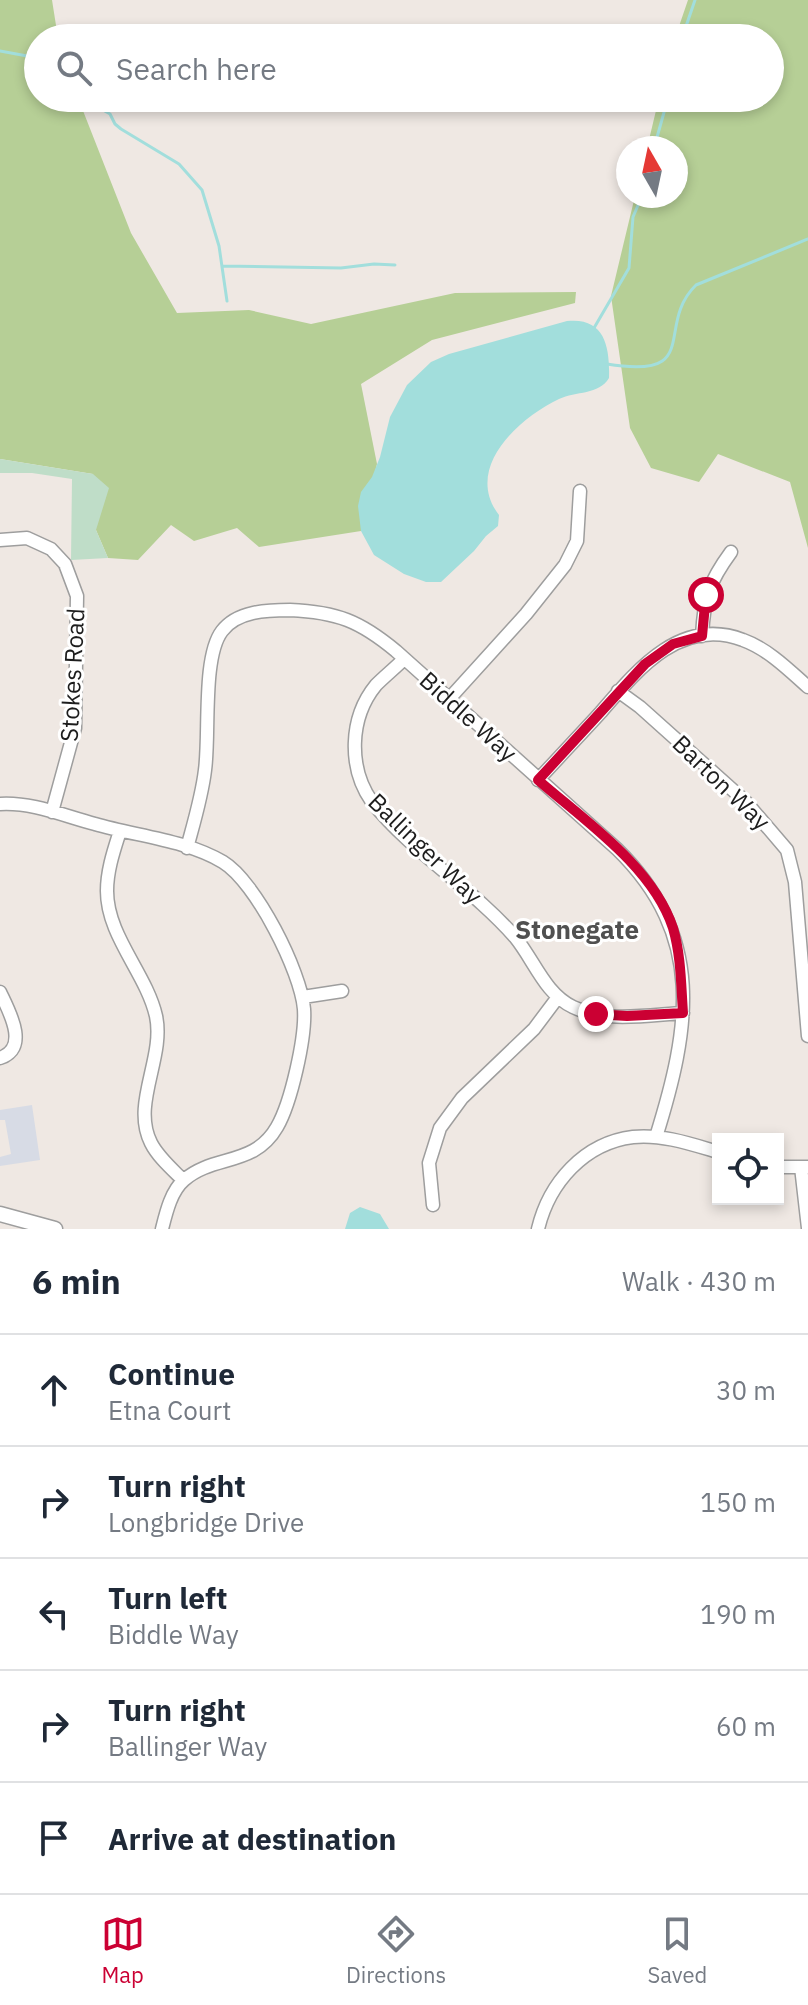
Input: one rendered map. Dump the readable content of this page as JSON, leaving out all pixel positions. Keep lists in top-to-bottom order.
{
  "streets": {
    "street": [
      "Stokes Road",
      "Biddle Way",
      "Barton Way",
      "Ballinger Way"
    ]
  },
  "crossings": [
    ["Biddle Way", "Ballinger Way"]
  ],
  "districts": ["Stonegate"],
  "north": "top",
  "page": {
    "search": "Search here",
    "heading": ["6 min", "Walk · 430 m"],
    "list": [
      ["Continue", "Etna Court", "30 m"],
      ["Turn right", "Longbridge Drive", "150 m"],
      ["Turn left", "Biddle Way", "190 m"],
      ["Turn right", "Ballinger Way", "60 m"],
      "Arrive at destination"
    ],
    "nav": ["Map", "Directions", "Saved"]
  }
}
